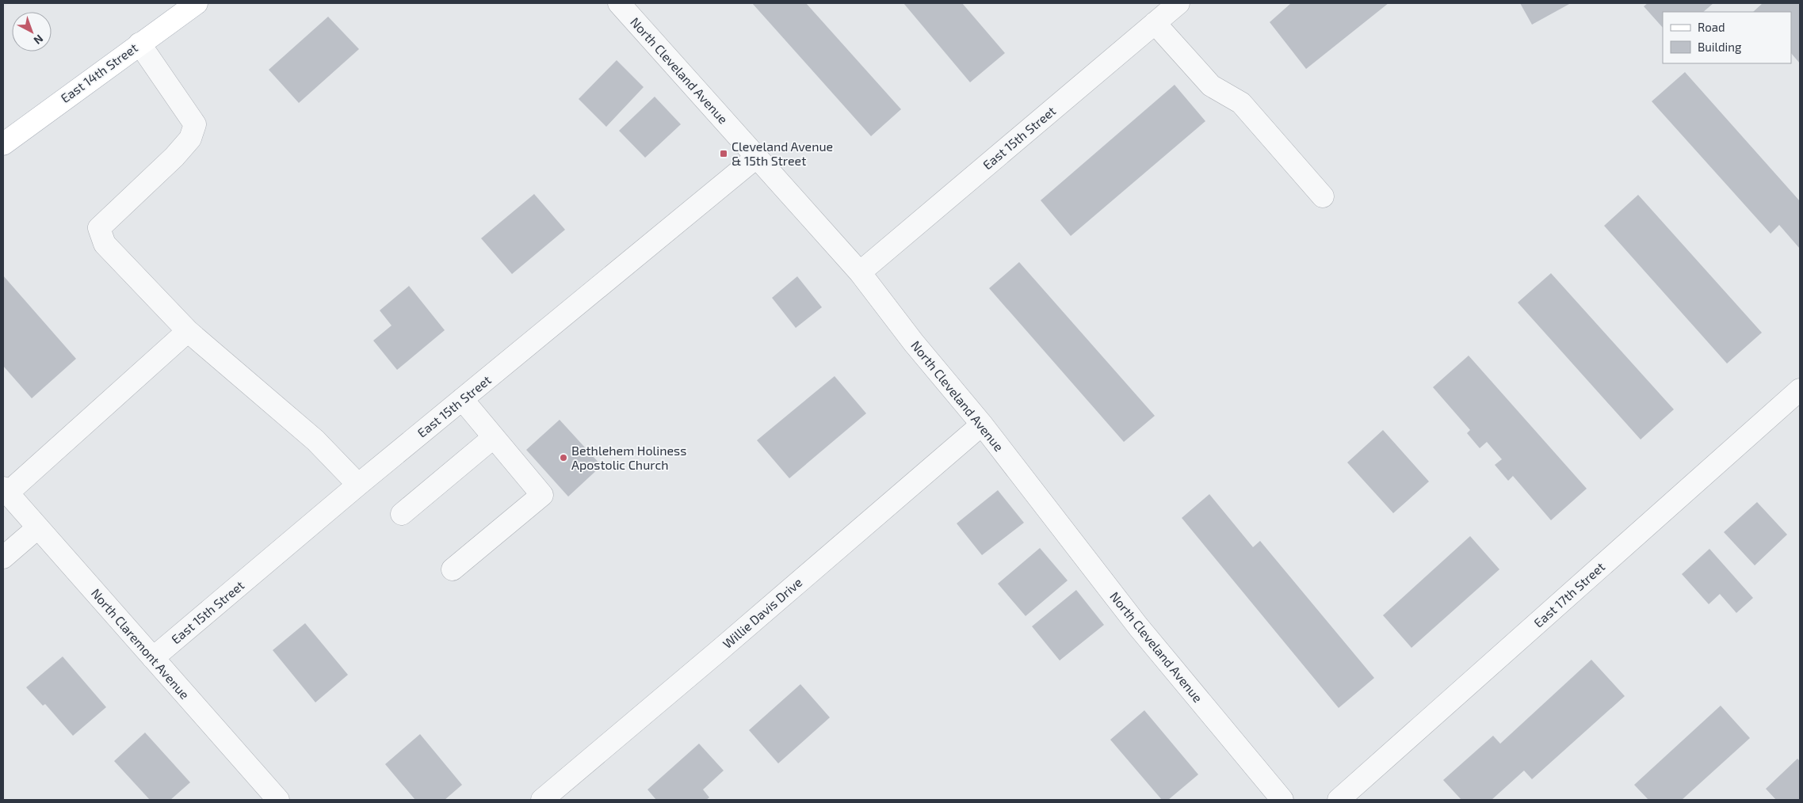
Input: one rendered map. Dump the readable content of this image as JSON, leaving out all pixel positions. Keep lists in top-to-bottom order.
{
  "streets": {
    "main road": ["East 14th Street"],
    "street": [
      "North Cleveland Avenue",
      "East 15th Street",
      "East 17th Street",
      "Willie Davis Drive",
      "North Claremont Avenue"
    ]
  },
  "crossings": [
    ["North Cleveland Avenue", "East 15th Street"],
    ["North Cleveland Avenue", "Willie Davis Drive"],
    ["East 15th Street", "North Claremont Avenue"]
  ],
  "places": {
    "transit": ["Cleveland Avenue & 15th Street"],
    "other": ["Bethlehem Holiness Apostolic Church"]
  },
  "legend": ["Road", "Building"],
  "north": "bottom right"
}
